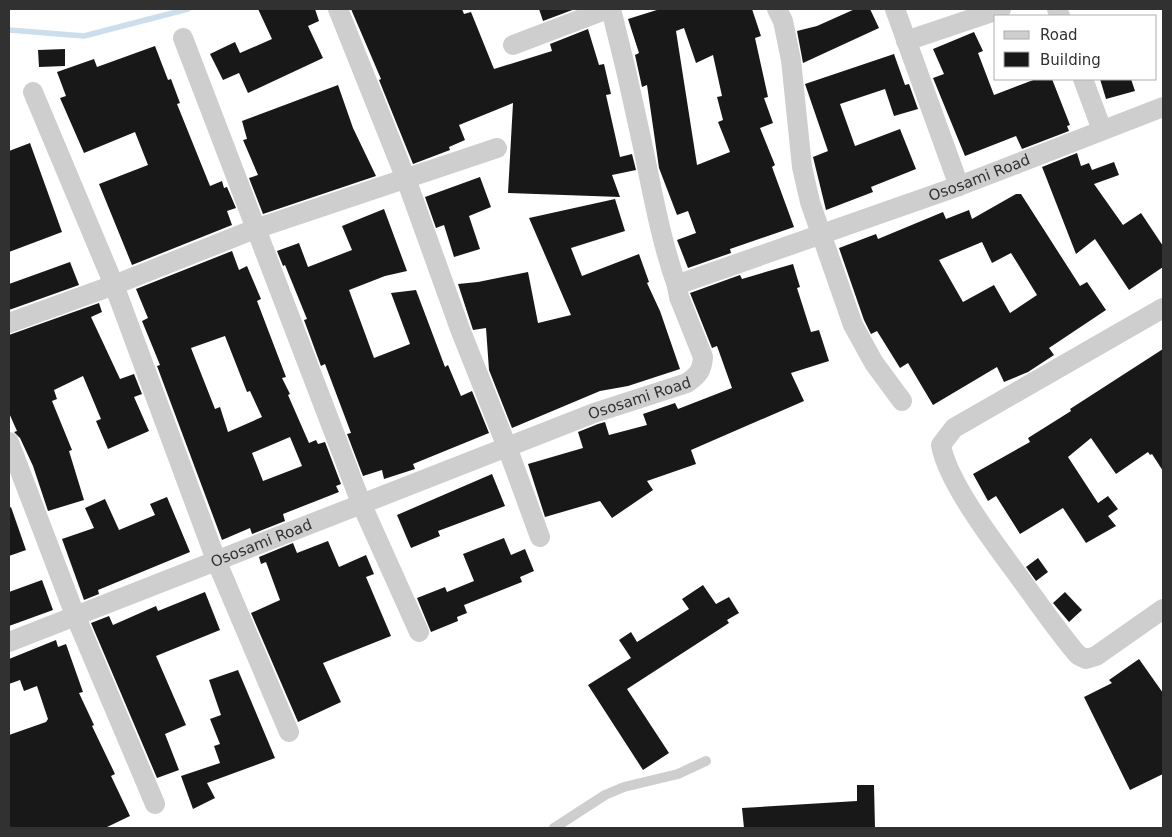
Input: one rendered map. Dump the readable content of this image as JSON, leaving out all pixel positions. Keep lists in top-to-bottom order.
{
  "streets": {
    "street": ["Ososami Road"]
  },
  "legend": ["Road", "Building"]
}
